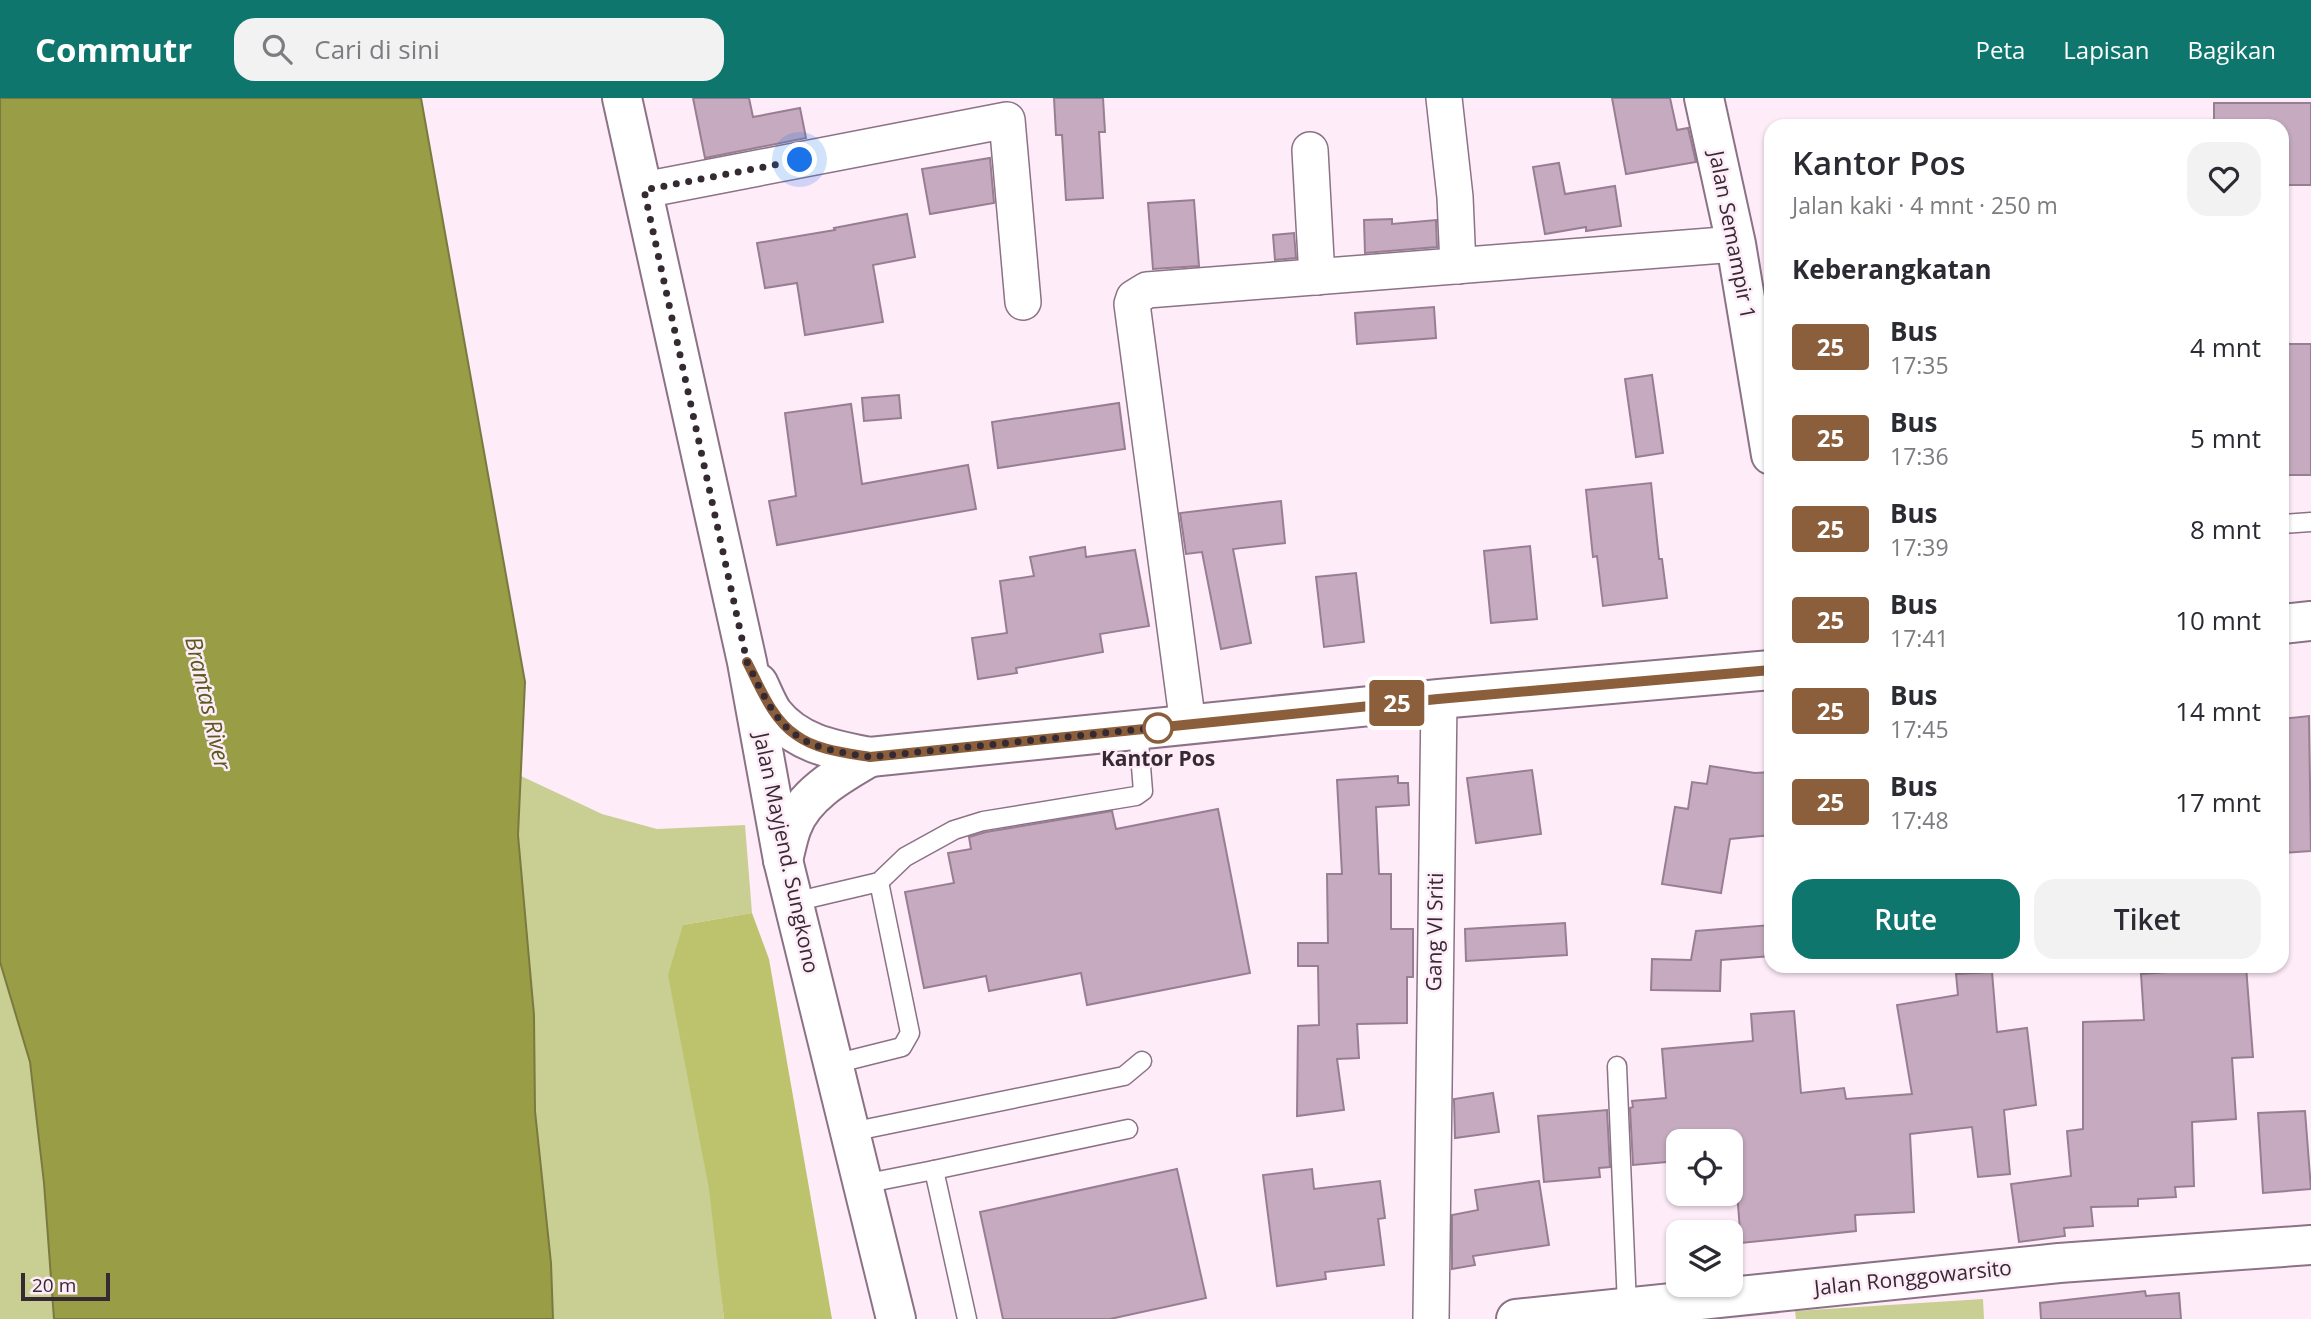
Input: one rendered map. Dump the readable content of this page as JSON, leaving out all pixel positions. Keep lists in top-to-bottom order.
{
  "streets": {
    "main road": ["Jalan Semampir 1", "Jalan Mayjend. Sungkono", "Jalan Ronggowarsito"],
    "street": ["Gang VI Sriti"]
  },
  "water": ["Brantas River"],
  "places": ["Kantor Pos"],
  "lines": ["bus line 25"],
  "scale_bar": "20 m",
  "page": {
    "header": "Commutr",
    "search": "Cari di sini",
    "nav": ["Peta", "Lapisan", "Bagikan"],
    "on_map": "25",
    "heading": [
      ["Kantor Pos", "Jalan kaki · 4 mnt · 250 m"],
      "Keberangkatan"
    ],
    "list": [
      {
        "mark": "25",
        "name": "Bus",
        "note": "17:35",
        "value": "4 mnt"
      },
      {
        "mark": "25",
        "name": "Bus",
        "note": "17:36",
        "value": "5 mnt"
      },
      {
        "mark": "25",
        "name": "Bus",
        "note": "17:39",
        "value": "8 mnt"
      },
      {
        "mark": "25",
        "name": "Bus",
        "note": "17:41",
        "value": "10 mnt"
      },
      {
        "mark": "25",
        "name": "Bus",
        "note": "17:45",
        "value": "14 mnt"
      },
      {
        "mark": "25",
        "name": "Bus",
        "note": "17:48",
        "value": "17 mnt"
      }
    ],
    "buttons": ["Rute", "Tiket"],
    "scale": "20 m"
  }
}
